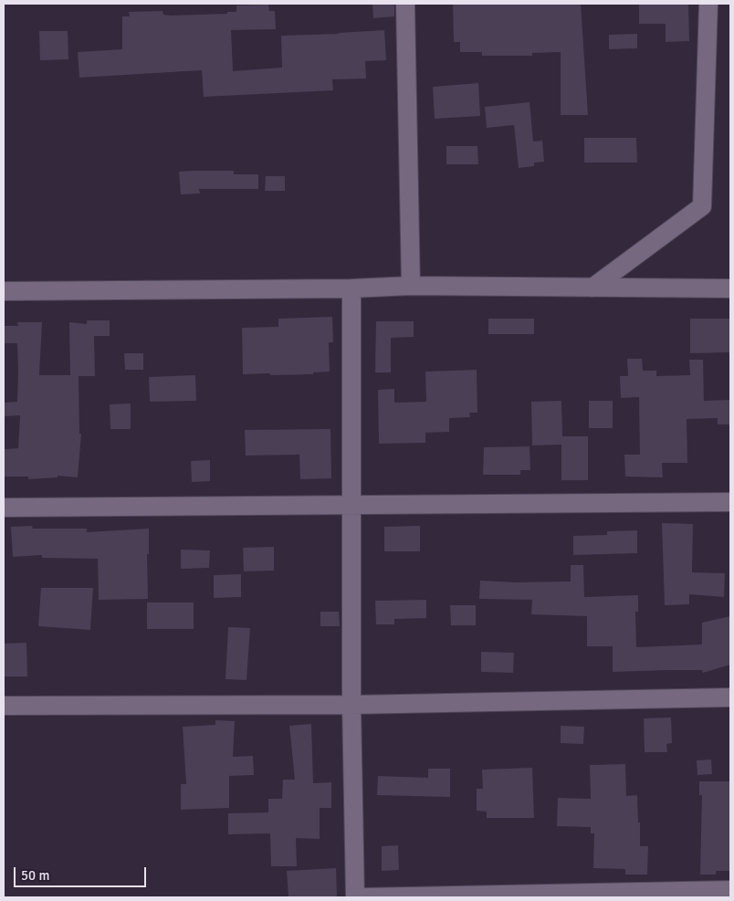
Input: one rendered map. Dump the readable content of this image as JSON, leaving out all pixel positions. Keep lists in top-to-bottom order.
{
  "scale_bar": "50 m"
}
